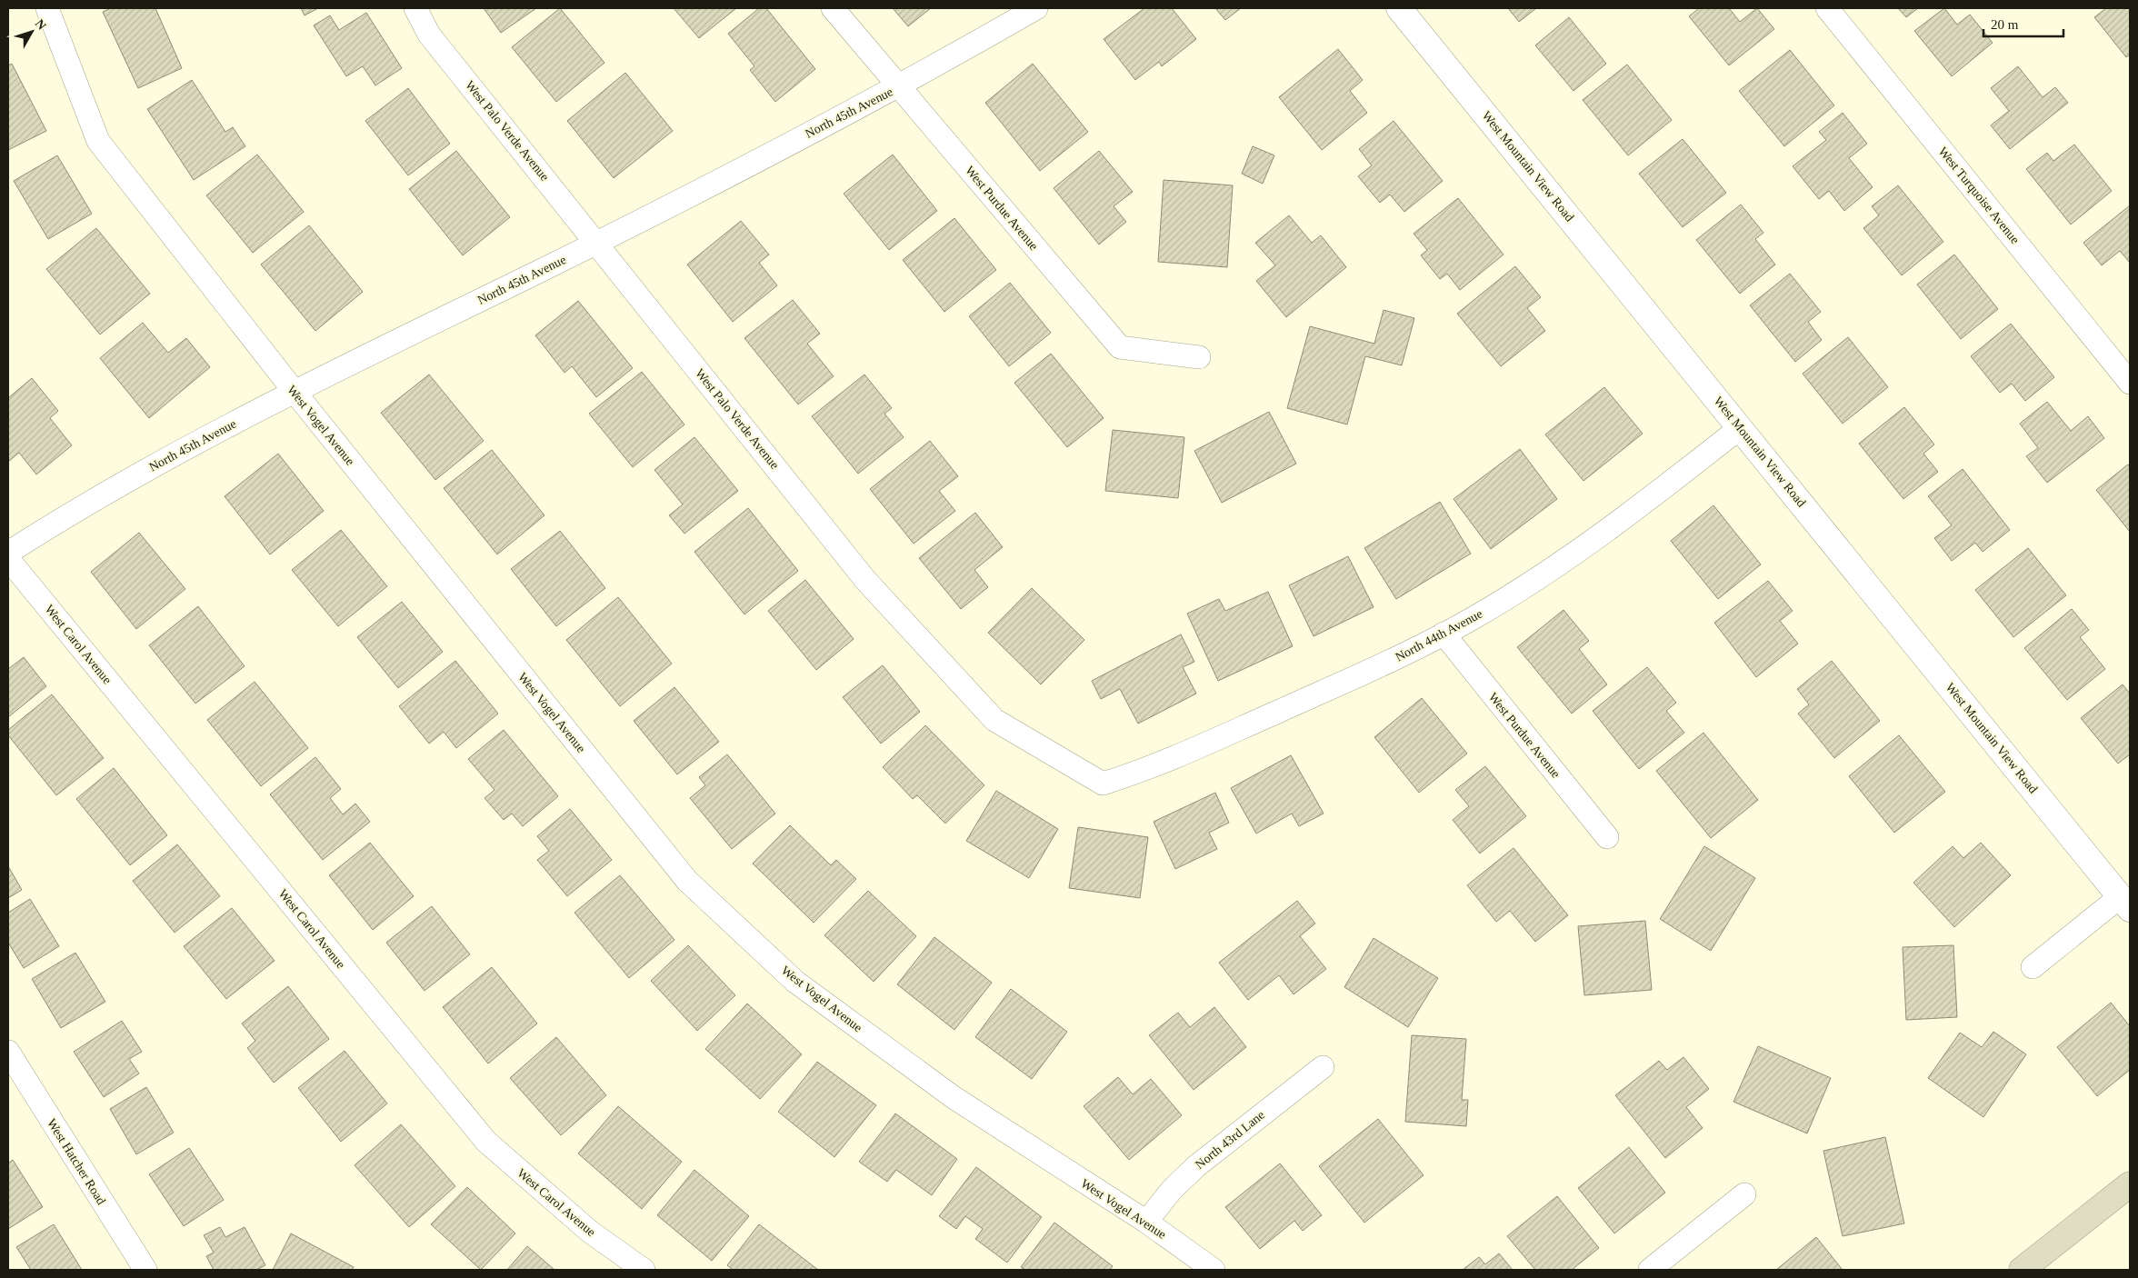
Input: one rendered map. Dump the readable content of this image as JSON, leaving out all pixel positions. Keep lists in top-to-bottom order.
{
  "streets": {
    "street": [
      "North 45th Avenue",
      "West Palo Verde Avenue",
      "West Mountain View Road",
      "West Turquoise Avenue",
      "West Purdue Avenue",
      "West Vogel Avenue",
      "North 44th Avenue",
      "West Carol Avenue",
      "North 43rd Lane",
      "West Hatcher Road"
    ]
  },
  "crossings": [
    ["North 45th Avenue", "West Palo Verde Avenue"],
    ["North 45th Avenue", "West Purdue Avenue"],
    ["North 45th Avenue", "West Vogel Avenue"],
    ["West Palo Verde Avenue", "North 44th Avenue"],
    ["West Mountain View Road", "North 44th Avenue"],
    ["West Purdue Avenue", "North 44th Avenue"],
    ["West Vogel Avenue", "North 43rd Lane"]
  ],
  "scale_bar": "20 m",
  "north": "top right"
}
